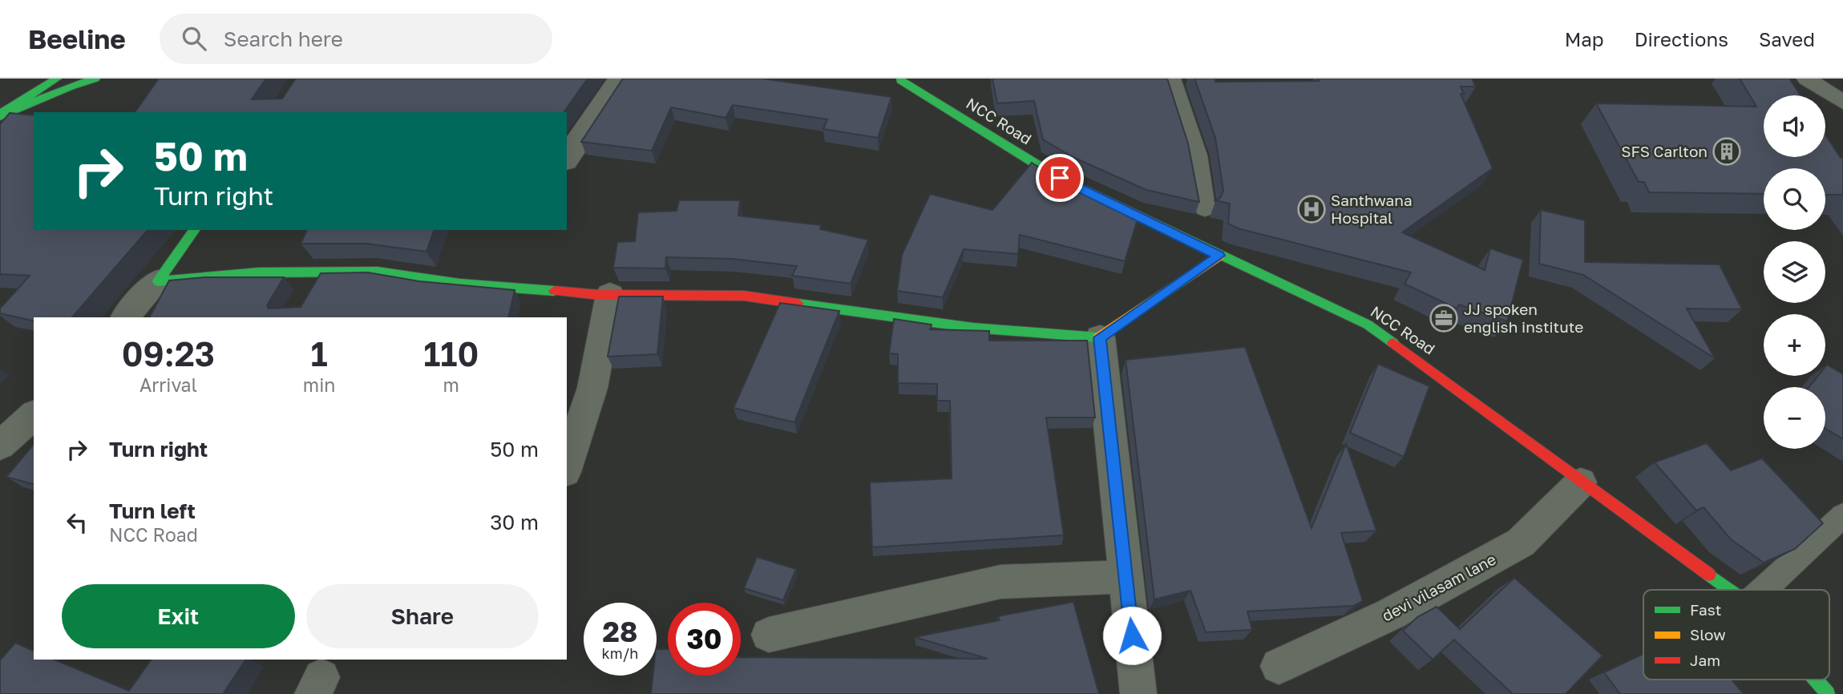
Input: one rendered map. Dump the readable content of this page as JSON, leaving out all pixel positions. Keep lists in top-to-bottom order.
{
  "streets": {
    "street": ["NCC Road", "devi vilasam lane"]
  },
  "crossings": [
    ["NCC Road", "devi vilasam lane"]
  ],
  "places": {
    "building": ["SFS Carlton"],
    "hospital": ["Santhwana Hospital"],
    "office": ["JJ spoken english institute"]
  },
  "legend": ["Fast", "Slow", "Jam"],
  "page": {
    "header": "Beeline",
    "search": "Search here",
    "nav": ["Map", "Directions", "Saved"],
    "map_buttons": ["+", "−"],
    "turn": ["50 m", "Turn right"],
    "eta": [
      "09:23",
      "Arrival",
      "1",
      "min",
      "110",
      "m"
    ],
    "list": [
      {
        "name": "Turn right",
        "value": "50 m"
      },
      {
        "name": "Turn left",
        "note": "NCC Road",
        "value": "30 m"
      }
    ],
    "buttons": ["Exit", "Share"],
    "speed": "28 km/h",
    "limit": "30"
  }
}
